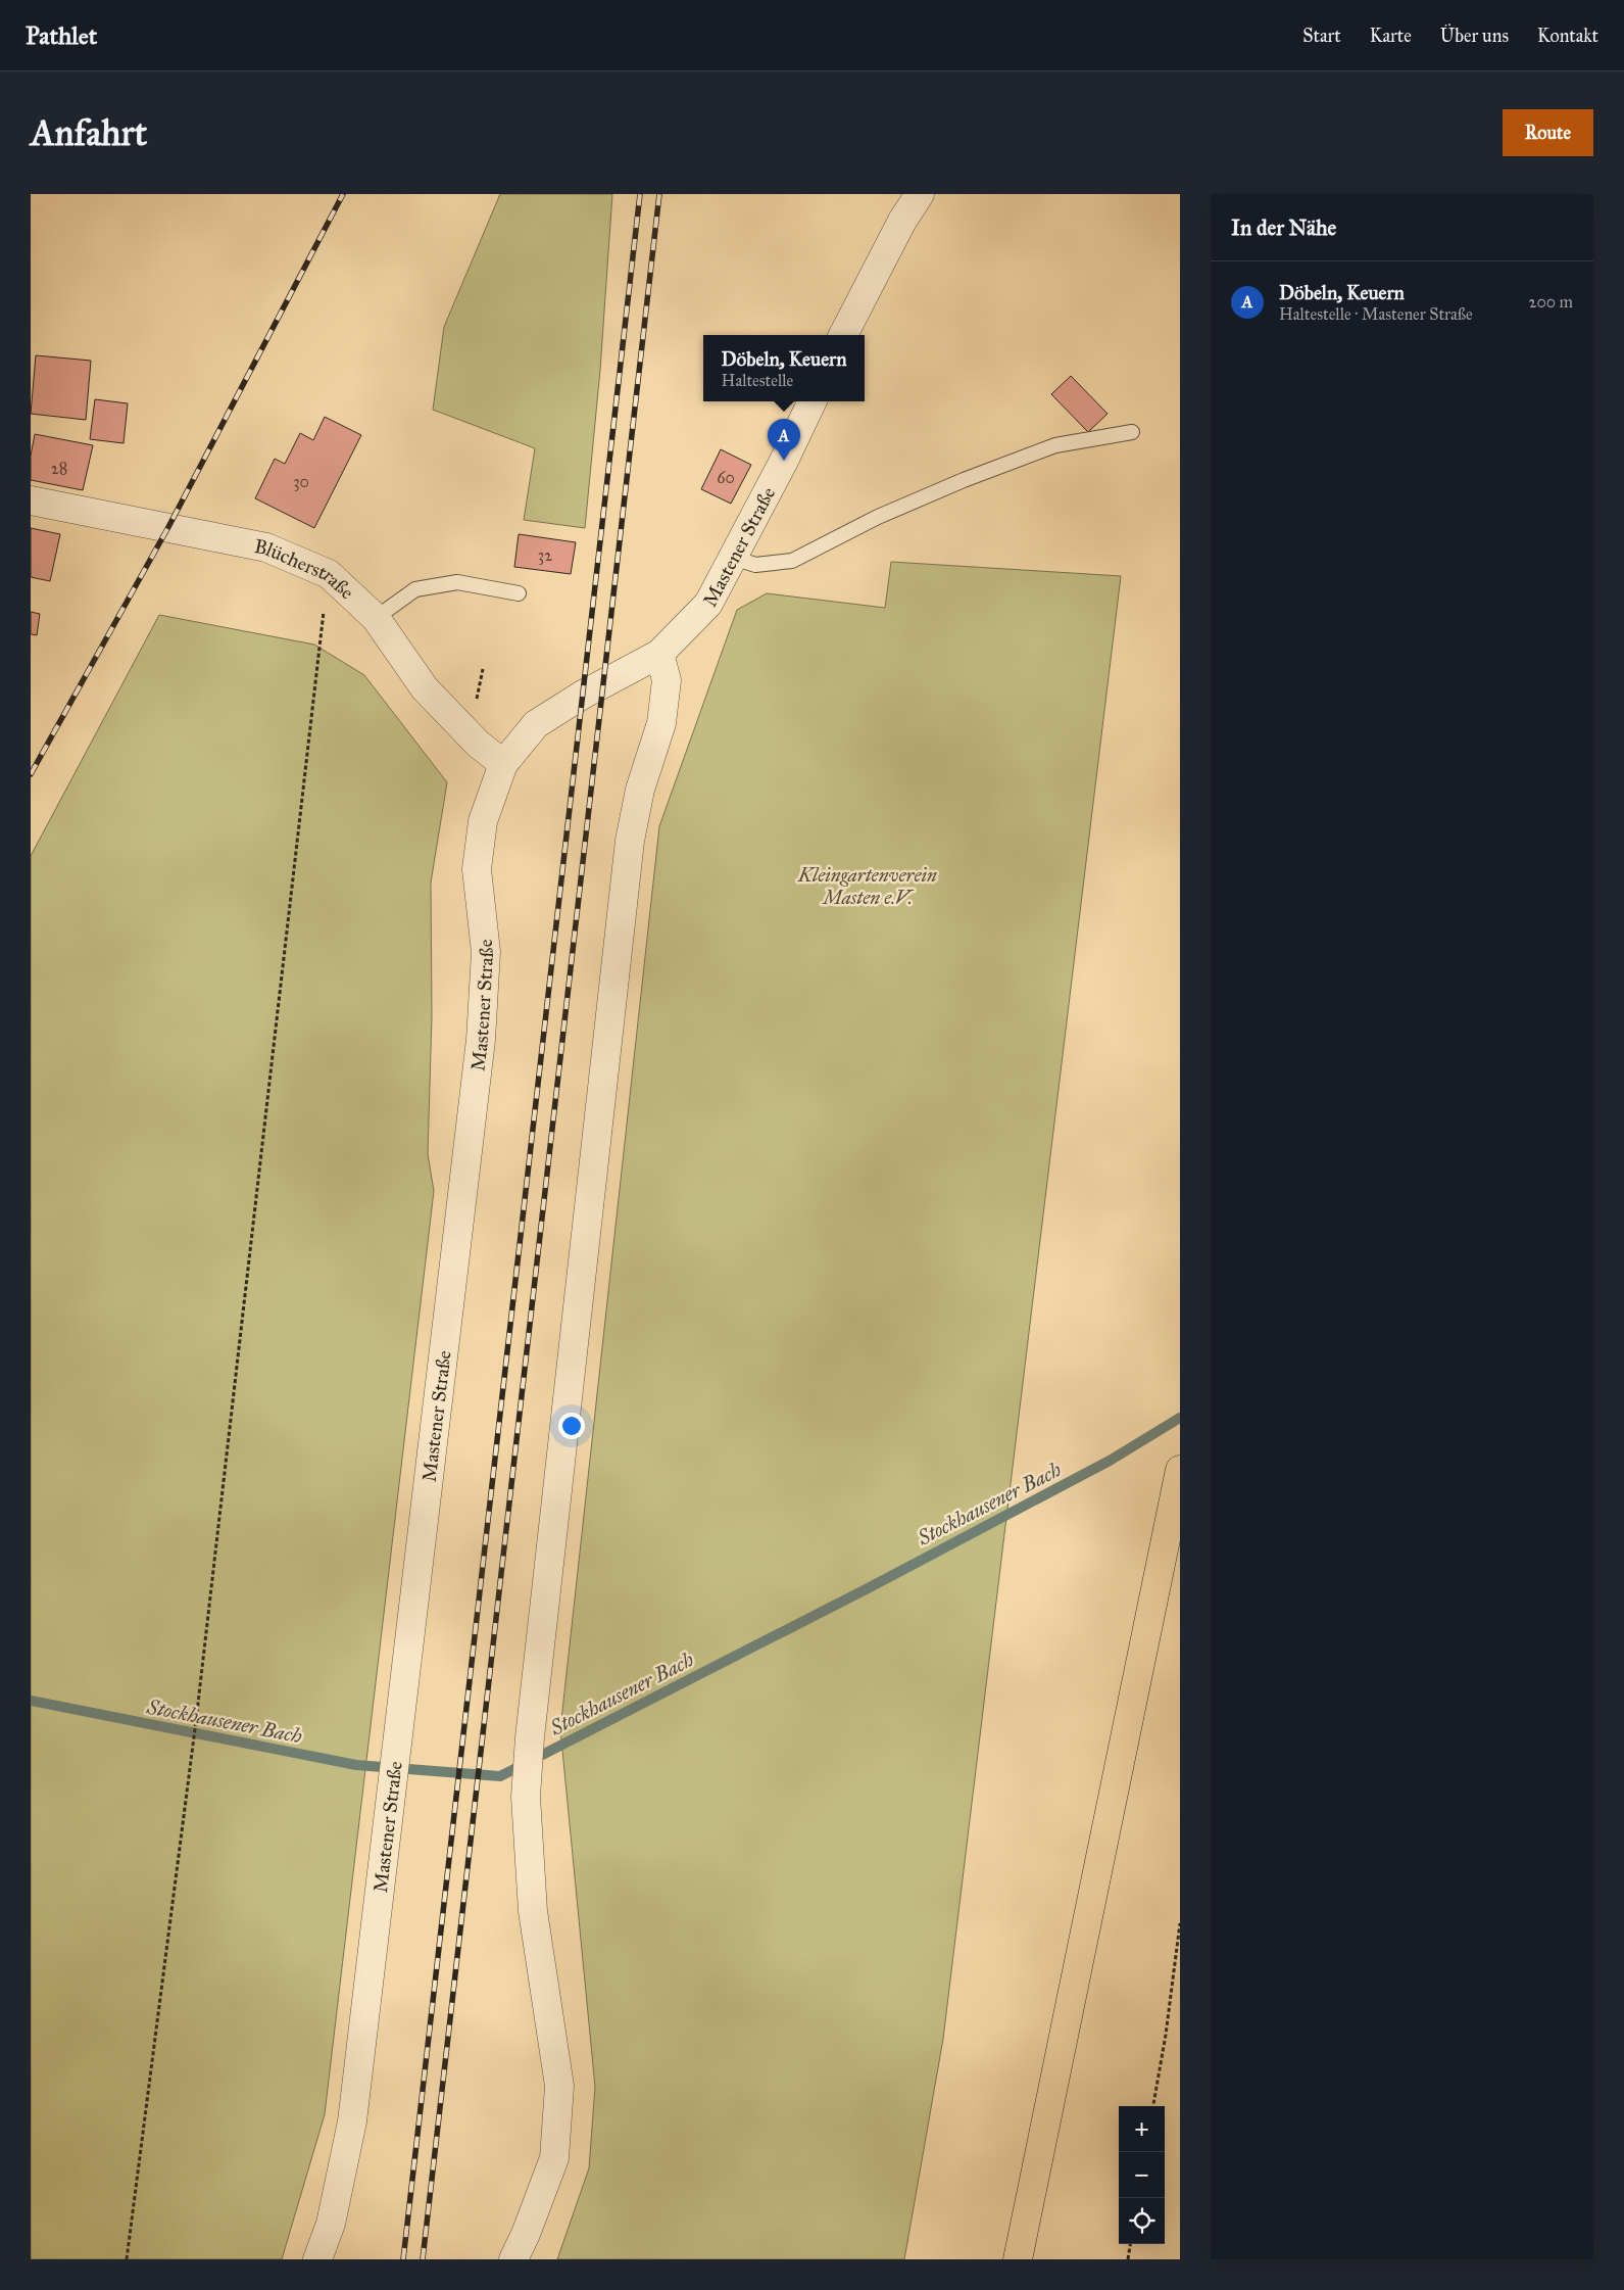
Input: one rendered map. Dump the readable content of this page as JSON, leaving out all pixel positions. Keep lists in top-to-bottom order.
{
  "streets": {
    "street": ["Mastener Straße", "Blücherstraße"]
  },
  "crossings": [
    ["Mastener Straße", "Blücherstraße"]
  ],
  "water": ["Stockhausener Bach"],
  "parks": ["Kleingartenverein Masten e.V."],
  "house_numbers": [
    "28",
    "60",
    "30",
    "32"
  ],
  "page": {
    "header": "Pathlet",
    "nav": [
      "Start",
      "Karte",
      "Über uns",
      "Kontakt"
    ],
    "buttons": "Route",
    "title": "Anfahrt",
    "heading": "In der Nähe",
    "list": [
      {
        "mark": "A",
        "name": "Döbeln, Keuern",
        "note": "Haltestelle · Mastener Straße",
        "value": "200 m"
      }
    ],
    "popup": ["Döbeln, Keuern", "Haltestelle"],
    "pins": "A",
    "map_buttons": ["+", "−"]
  }
}
